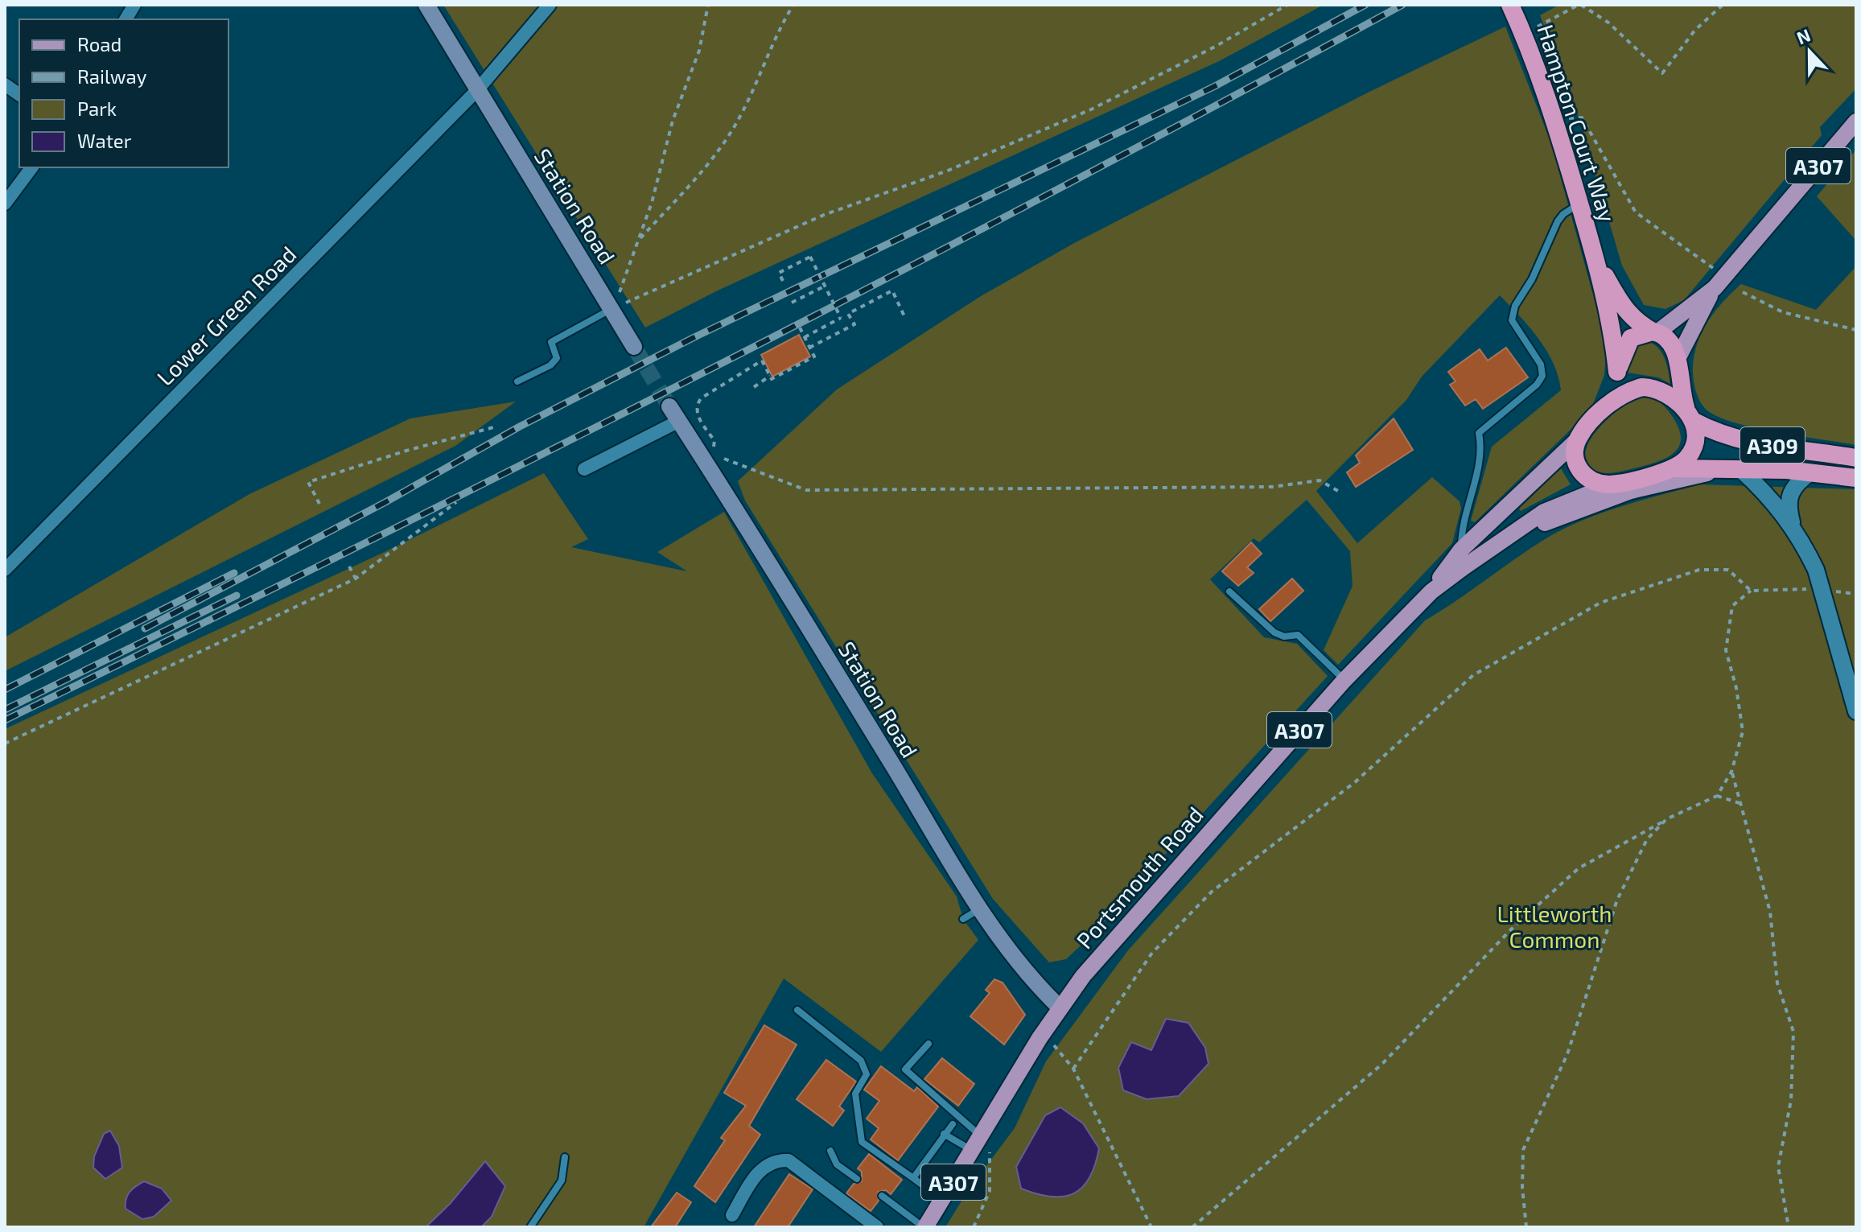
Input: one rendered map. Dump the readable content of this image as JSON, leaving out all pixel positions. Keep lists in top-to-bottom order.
{
  "streets": {
    "highway": ["Hampton Court Way", "A309"],
    "main road": ["A307", "Station Road", "Portsmouth Road"],
    "street": ["Lower Green Road"]
  },
  "crossings": [
    ["Hampton Court Way", "A307"],
    ["Station Road", "Lower Green Road"],
    ["Station Road", "Portsmouth Road"],
    ["A309", "Portsmouth Road"]
  ],
  "parks": ["Littleworth Common"],
  "legend": [
    "Road",
    "Railway",
    "Park",
    "Water"
  ],
  "north": "top"
}
